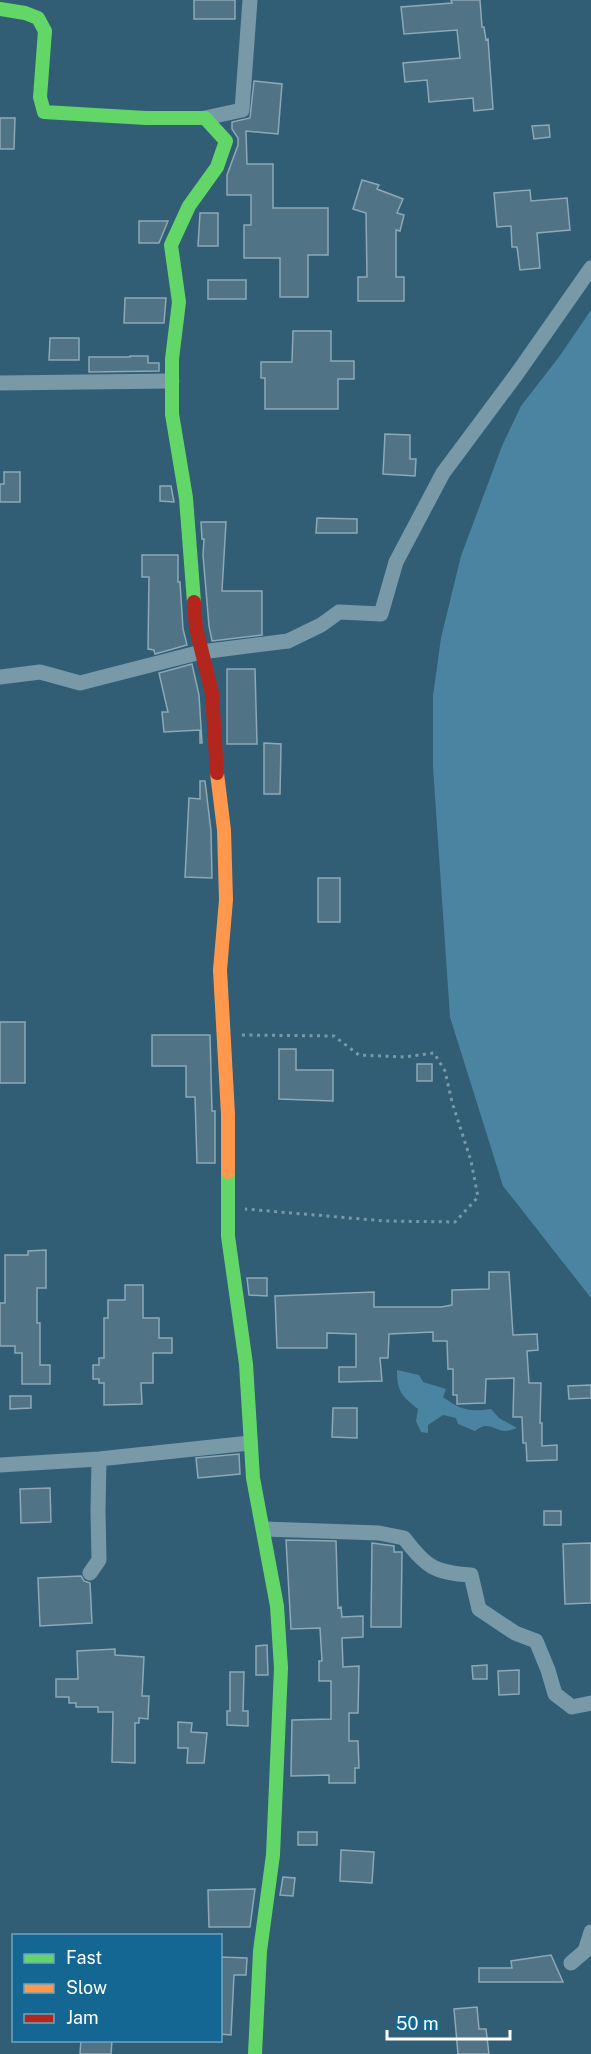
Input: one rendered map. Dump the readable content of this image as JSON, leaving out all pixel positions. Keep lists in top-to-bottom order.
{
  "legend": ["Fast", "Slow", "Jam"],
  "scale_bar": "50 m"
}
